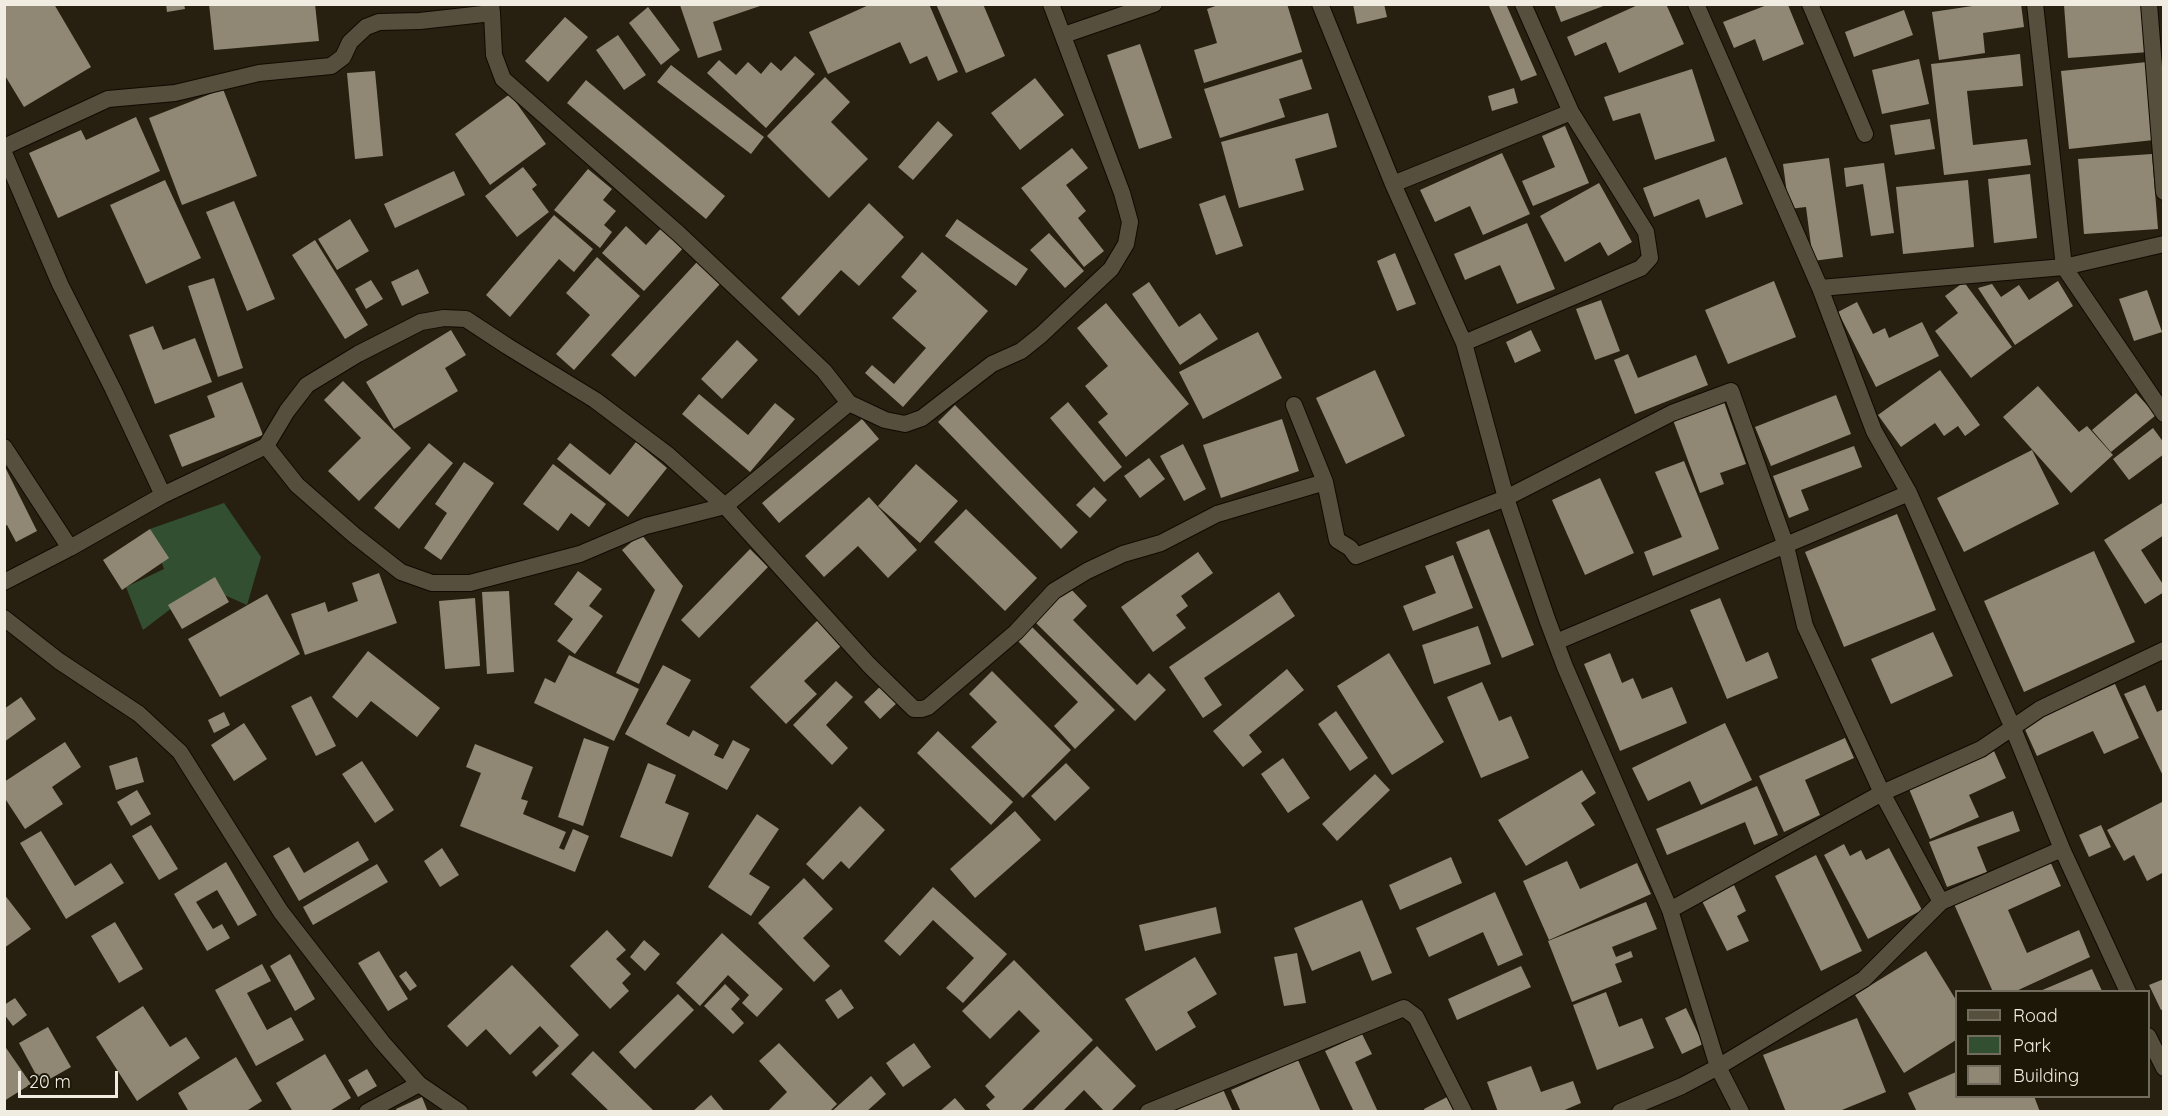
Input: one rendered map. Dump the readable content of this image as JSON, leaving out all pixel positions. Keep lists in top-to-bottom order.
{
  "legend": ["Road", "Park", "Building"],
  "scale_bar": "20 m"
}
